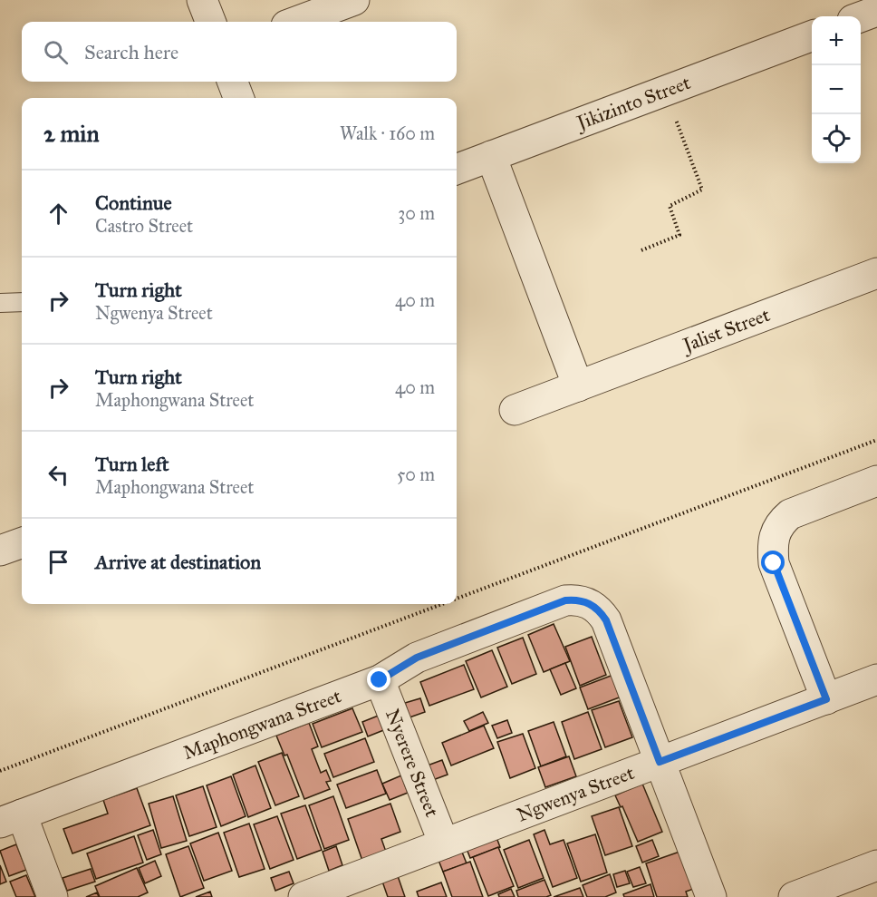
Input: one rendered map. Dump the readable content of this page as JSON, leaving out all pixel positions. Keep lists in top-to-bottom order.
{
  "streets": {
    "street": [
      "Jikizinto Street",
      "Jalist Street",
      "Maphongwana Street",
      "Nyerere Street",
      "Ngwenya Street"
    ]
  },
  "crossings": [
    ["Maphongwana Street", "Nyerere Street"],
    ["Maphongwana Street", "Ngwenya Street"],
    ["Nyerere Street", "Ngwenya Street"]
  ],
  "page": {
    "map_buttons": ["+", "−"],
    "search": "Search here",
    "heading": ["2 min", "Walk · 160 m"],
    "list": [
      ["Continue", "Castro Street", "30 m"],
      ["Turn right", "Ngwenya Street", "40 m"],
      ["Turn right", "Maphongwana Street", "40 m"],
      ["Turn left", "Maphongwana Street", "50 m"],
      "Arrive at destination"
    ]
  }
}
